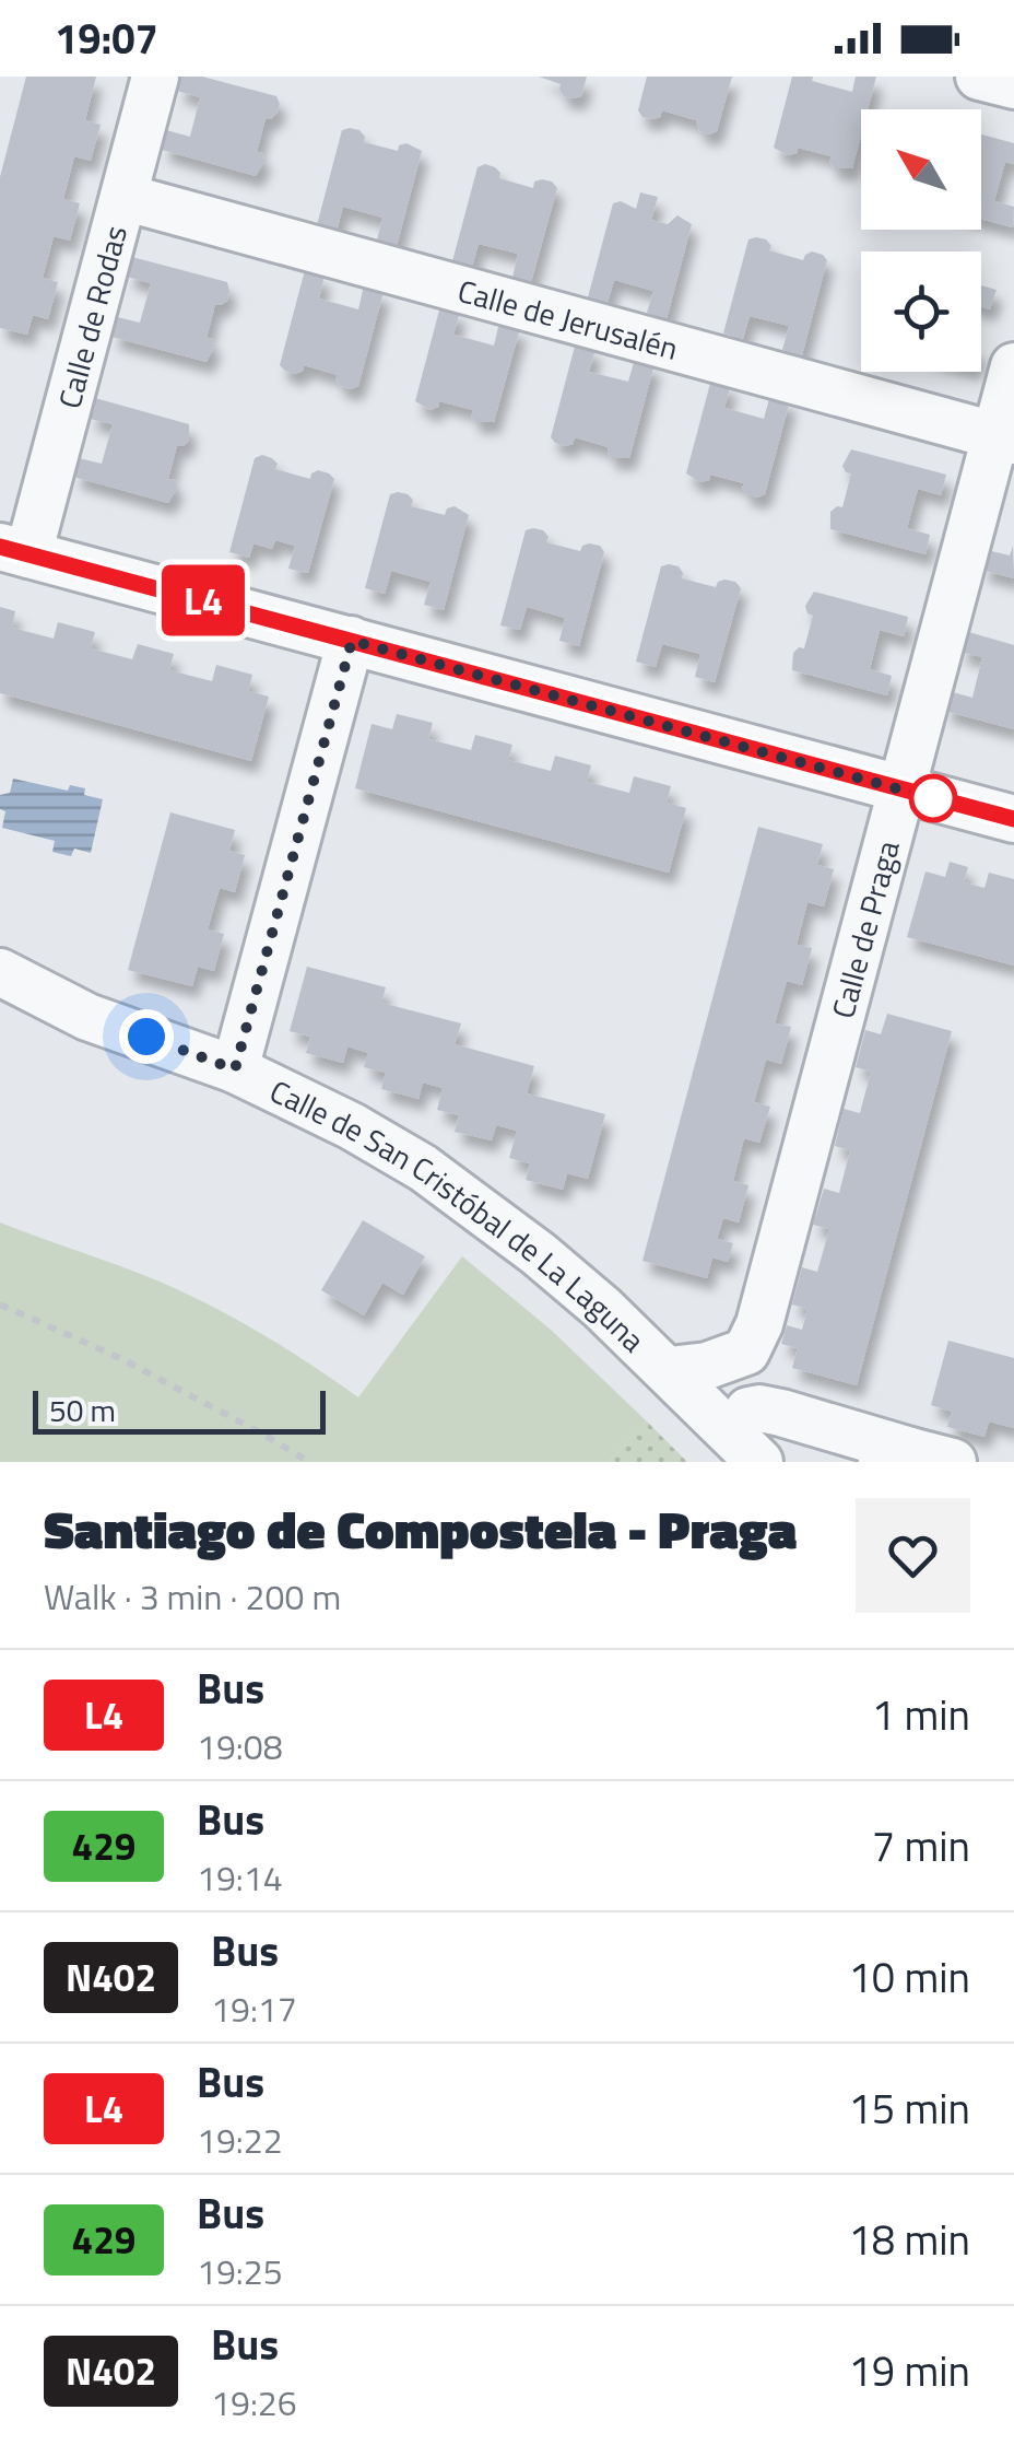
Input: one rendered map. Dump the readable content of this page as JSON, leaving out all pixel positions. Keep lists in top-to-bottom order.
{
  "streets": {
    "street": [
      "Calle de Rodas",
      "Calle de Jerusalén",
      "Calle de Praga",
      "Calle de San Cristóbal de La Laguna"
    ]
  },
  "crossings": [
    ["Calle de Rodas", "Calle de Jerusalén"],
    ["Calle de Jerusalén", "Calle de Praga"]
  ],
  "lines": ["bus line L4"],
  "scale_bar": "50 m",
  "north": "top left",
  "page": {
    "status": "19:07",
    "on_map": "L4",
    "scale": "50 m",
    "heading": ["Santiago de Compostela - Praga", "Walk · 3 min · 200 m"],
    "list": [
      {
        "mark": "L4",
        "name": "Bus",
        "note": "19:08",
        "value": "1 min"
      },
      {
        "mark": "429",
        "name": "Bus",
        "note": "19:14",
        "value": "7 min"
      },
      {
        "mark": "N402",
        "name": "Bus",
        "note": "19:17",
        "value": "10 min"
      },
      {
        "mark": "L4",
        "name": "Bus",
        "note": "19:22",
        "value": "15 min"
      },
      {
        "mark": "429",
        "name": "Bus",
        "note": "19:25",
        "value": "18 min"
      },
      {
        "mark": "N402",
        "name": "Bus",
        "note": "19:26",
        "value": "19 min"
      }
    ]
  }
}
